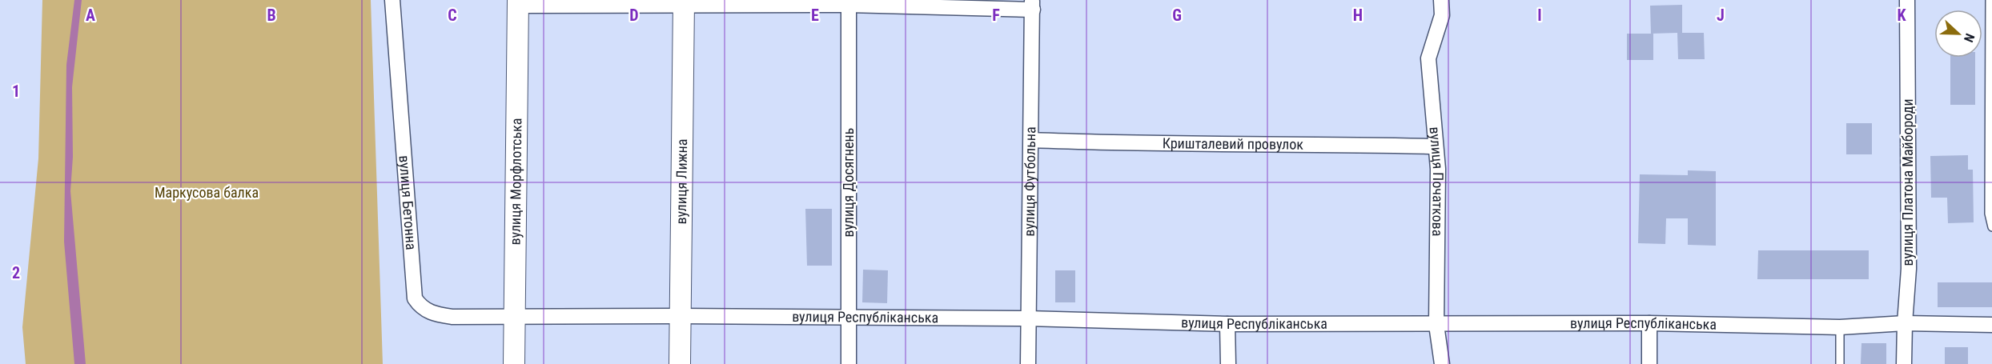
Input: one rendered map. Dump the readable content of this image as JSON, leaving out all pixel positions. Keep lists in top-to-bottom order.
{
  "streets": {
    "street": [
      "Кришталевий провулок",
      "вулиця Початкова",
      "вулиця Лижна",
      "вулиця Футбольна",
      "вулиця Морфлотська",
      "вулиця Досягнень",
      "вулиця Платона Майбороди",
      "вулиця Бетонна",
      "вулиця Республіканська"
    ]
  },
  "crossings": [
    ["Кришталевий провулок", "вулиця Початкова"],
    ["Кришталевий провулок", "вулиця Футбольна"],
    ["вулиця Початкова", "вулиця Республіканська"],
    ["вулиця Лижна", "вулиця Республіканська"],
    ["вулиця Футбольна", "вулиця Республіканська"],
    ["вулиця Морфлотська", "вулиця Бетонна"],
    ["вулиця Морфлотська", "вулиця Республіканська"],
    ["вулиця Досягнень", "вулиця Республіканська"],
    ["вулиця Платона Майбороди", "вулиця Республіканська"],
    ["вулиця Бетонна", "вулиця Республіканська"]
  ],
  "parks": ["Маркусова балка"],
  "north": "right",
  "grid": {
    "columns": [
      "A",
      "B",
      "C",
      "D",
      "E",
      "F",
      "G",
      "H",
      "I",
      "J",
      "K"
    ],
    "rows": ["1", "2"]
  }
}
